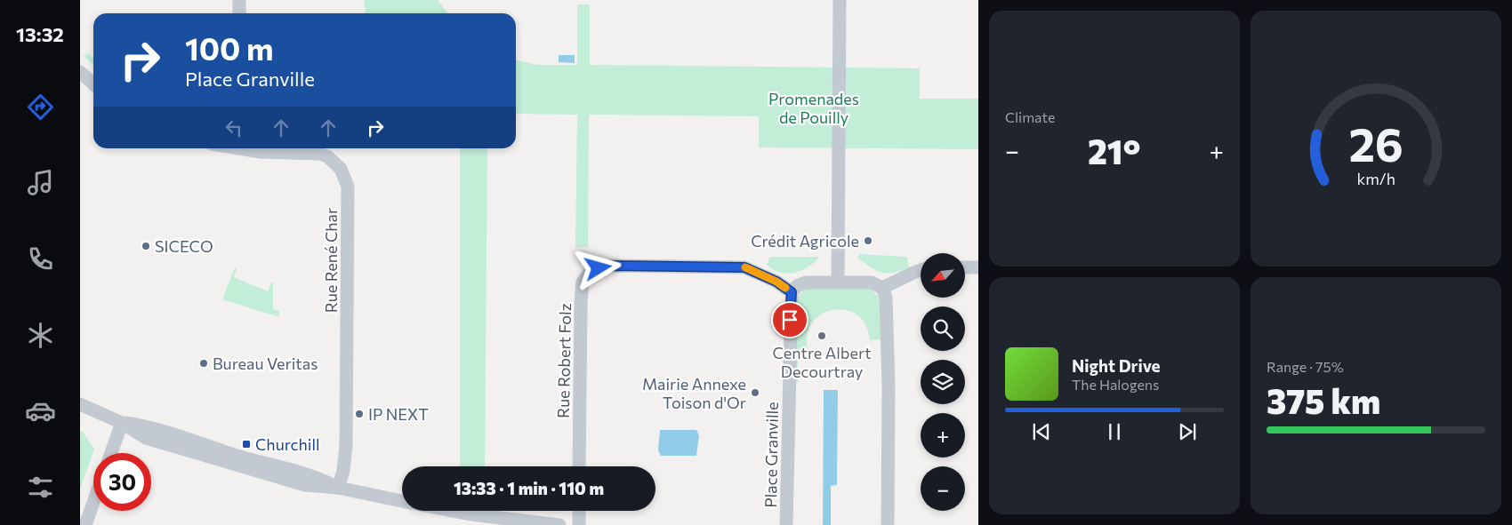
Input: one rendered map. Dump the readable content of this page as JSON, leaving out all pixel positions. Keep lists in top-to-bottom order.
{
  "streets": {
    "street": ["Rue René Char", "Rue Robert Folz", "Place Granville"]
  },
  "crossings": [
    ["Rue Robert Folz", "Place Granville"]
  ],
  "parks": ["Promenades de Pouilly"],
  "places": {
    "other": [
      "Crédit Agricole",
      "SICECO",
      "Centre Albert Decourtray",
      "Bureau Veritas",
      "Mairie Annexe Toison d'Or",
      "IP NEXT"
    ],
    "transit": ["Churchill"]
  },
  "north": "bottom left",
  "page": {
    "tabs": "13:32",
    "tile": [
      "Climate",
      ["Range · 75%", "375 km"]
    ],
    "turn": ["100 m", "Place Granville"],
    "heat": ["−", "21°", "+"],
    "map_buttons": ["+", "−"],
    "song": ["Night Drive", "The Halogens"],
    "limit": "30",
    "trip": "13:33 · 1 min · 110 m",
    "gauge": ["26", "km/h"]
  }
}
